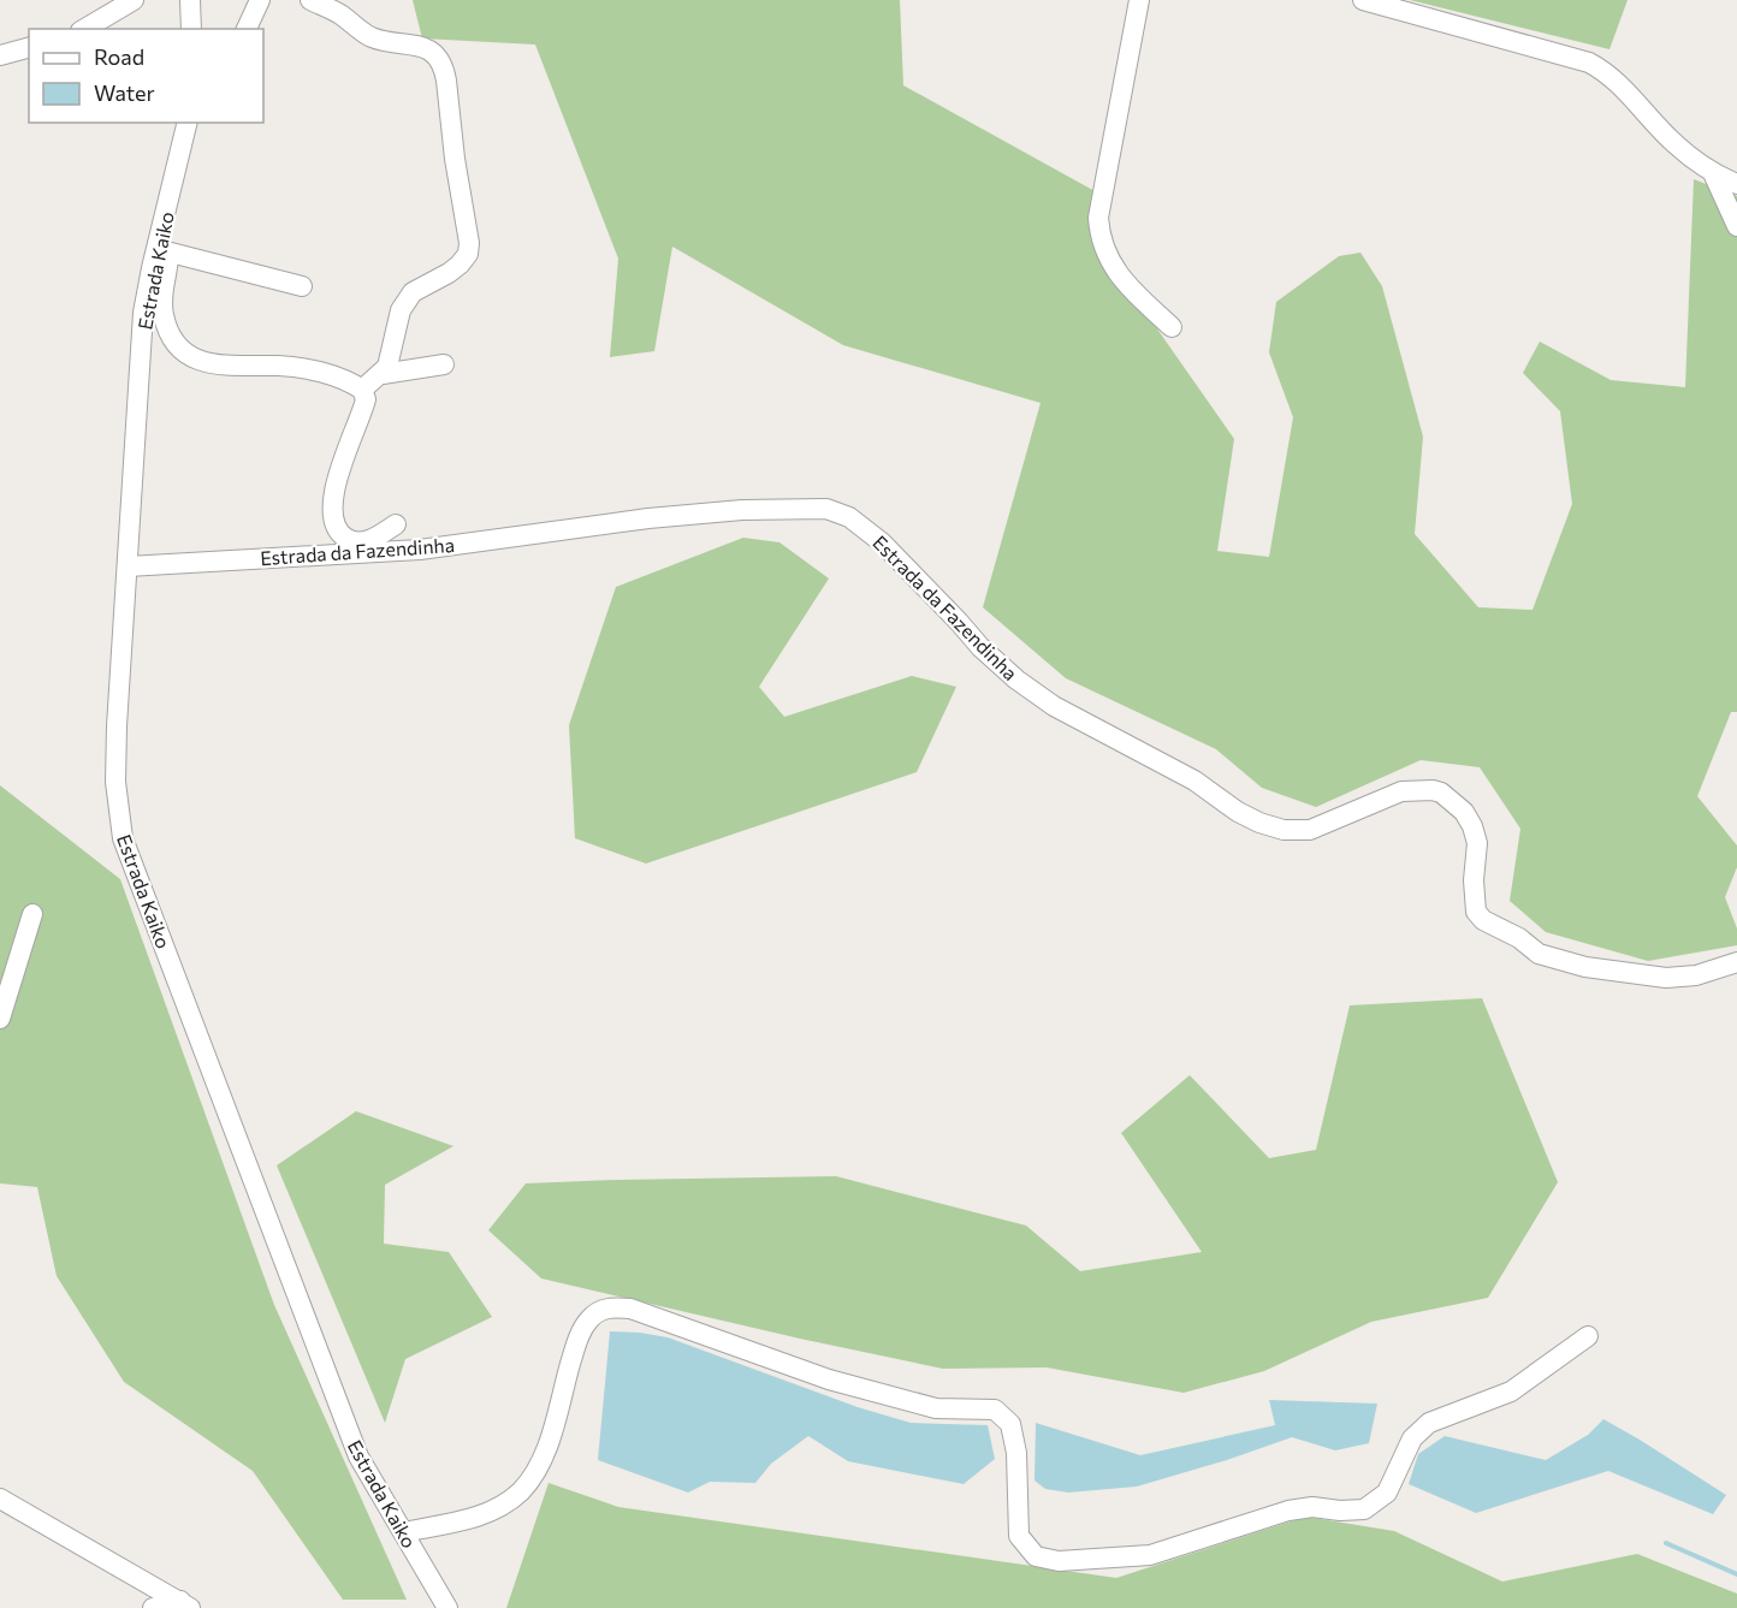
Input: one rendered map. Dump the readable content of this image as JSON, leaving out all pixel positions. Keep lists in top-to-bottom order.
{
  "streets": {
    "street": ["Estrada Kaiko", "Estrada da Fazendinha"]
  },
  "crossings": [
    ["Estrada Kaiko", "Estrada da Fazendinha"]
  ],
  "legend": ["Road", "Water"]
}
